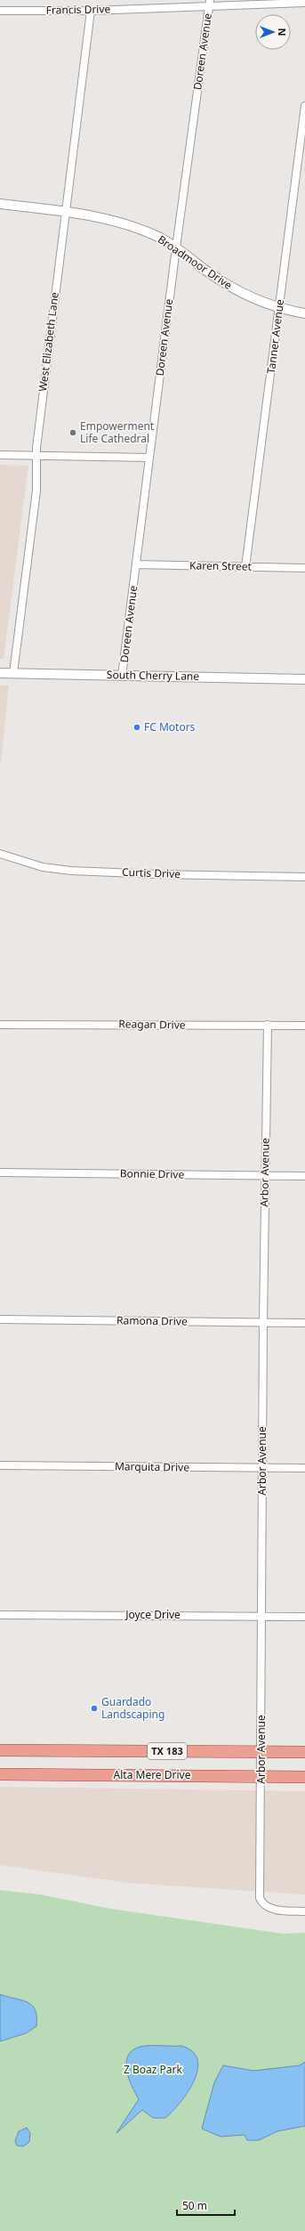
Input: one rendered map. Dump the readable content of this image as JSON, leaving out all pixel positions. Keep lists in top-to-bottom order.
{
  "streets": {
    "main road": ["TX 183", "Alta Mere Drive"],
    "street": [
      "Francis Drive",
      "Doreen Avenue",
      "Broadmoor Drive",
      "Tanner Avenue",
      "West Elizabeth Lane",
      "Karen Street",
      "South Cherry Lane",
      "Curtis Drive",
      "Reagan Drive",
      "Arbor Avenue",
      "Bonnie Drive",
      "Ramona Drive",
      "Marquita Drive",
      "Joyce Drive"
    ]
  },
  "crossings": [
    ["Francis Drive", "Doreen Avenue"],
    ["Francis Drive", "West Elizabeth Lane"],
    ["Doreen Avenue", "Broadmoor Drive"],
    ["Doreen Avenue", "Karen Street"],
    ["Doreen Avenue", "South Cherry Lane"],
    ["Broadmoor Drive", "Tanner Avenue"],
    ["Broadmoor Drive", "West Elizabeth Lane"],
    ["Tanner Avenue", "Karen Street"],
    ["West Elizabeth Lane", "South Cherry Lane"],
    ["Reagan Drive", "Arbor Avenue"],
    ["Arbor Avenue", "Bonnie Drive"],
    ["Arbor Avenue", "Ramona Drive"],
    ["Arbor Avenue", "Marquita Drive"],
    ["Arbor Avenue", "Joyce Drive"],
    ["Arbor Avenue", "TX 183"],
    ["Arbor Avenue", "Alta Mere Drive"]
  ],
  "parks": ["Z Boaz Park"],
  "places": ["Empowerment Life Cathedral", "FC Motors", "Guardado Landscaping"],
  "scale_bar": "50 m",
  "north": "right"
}
